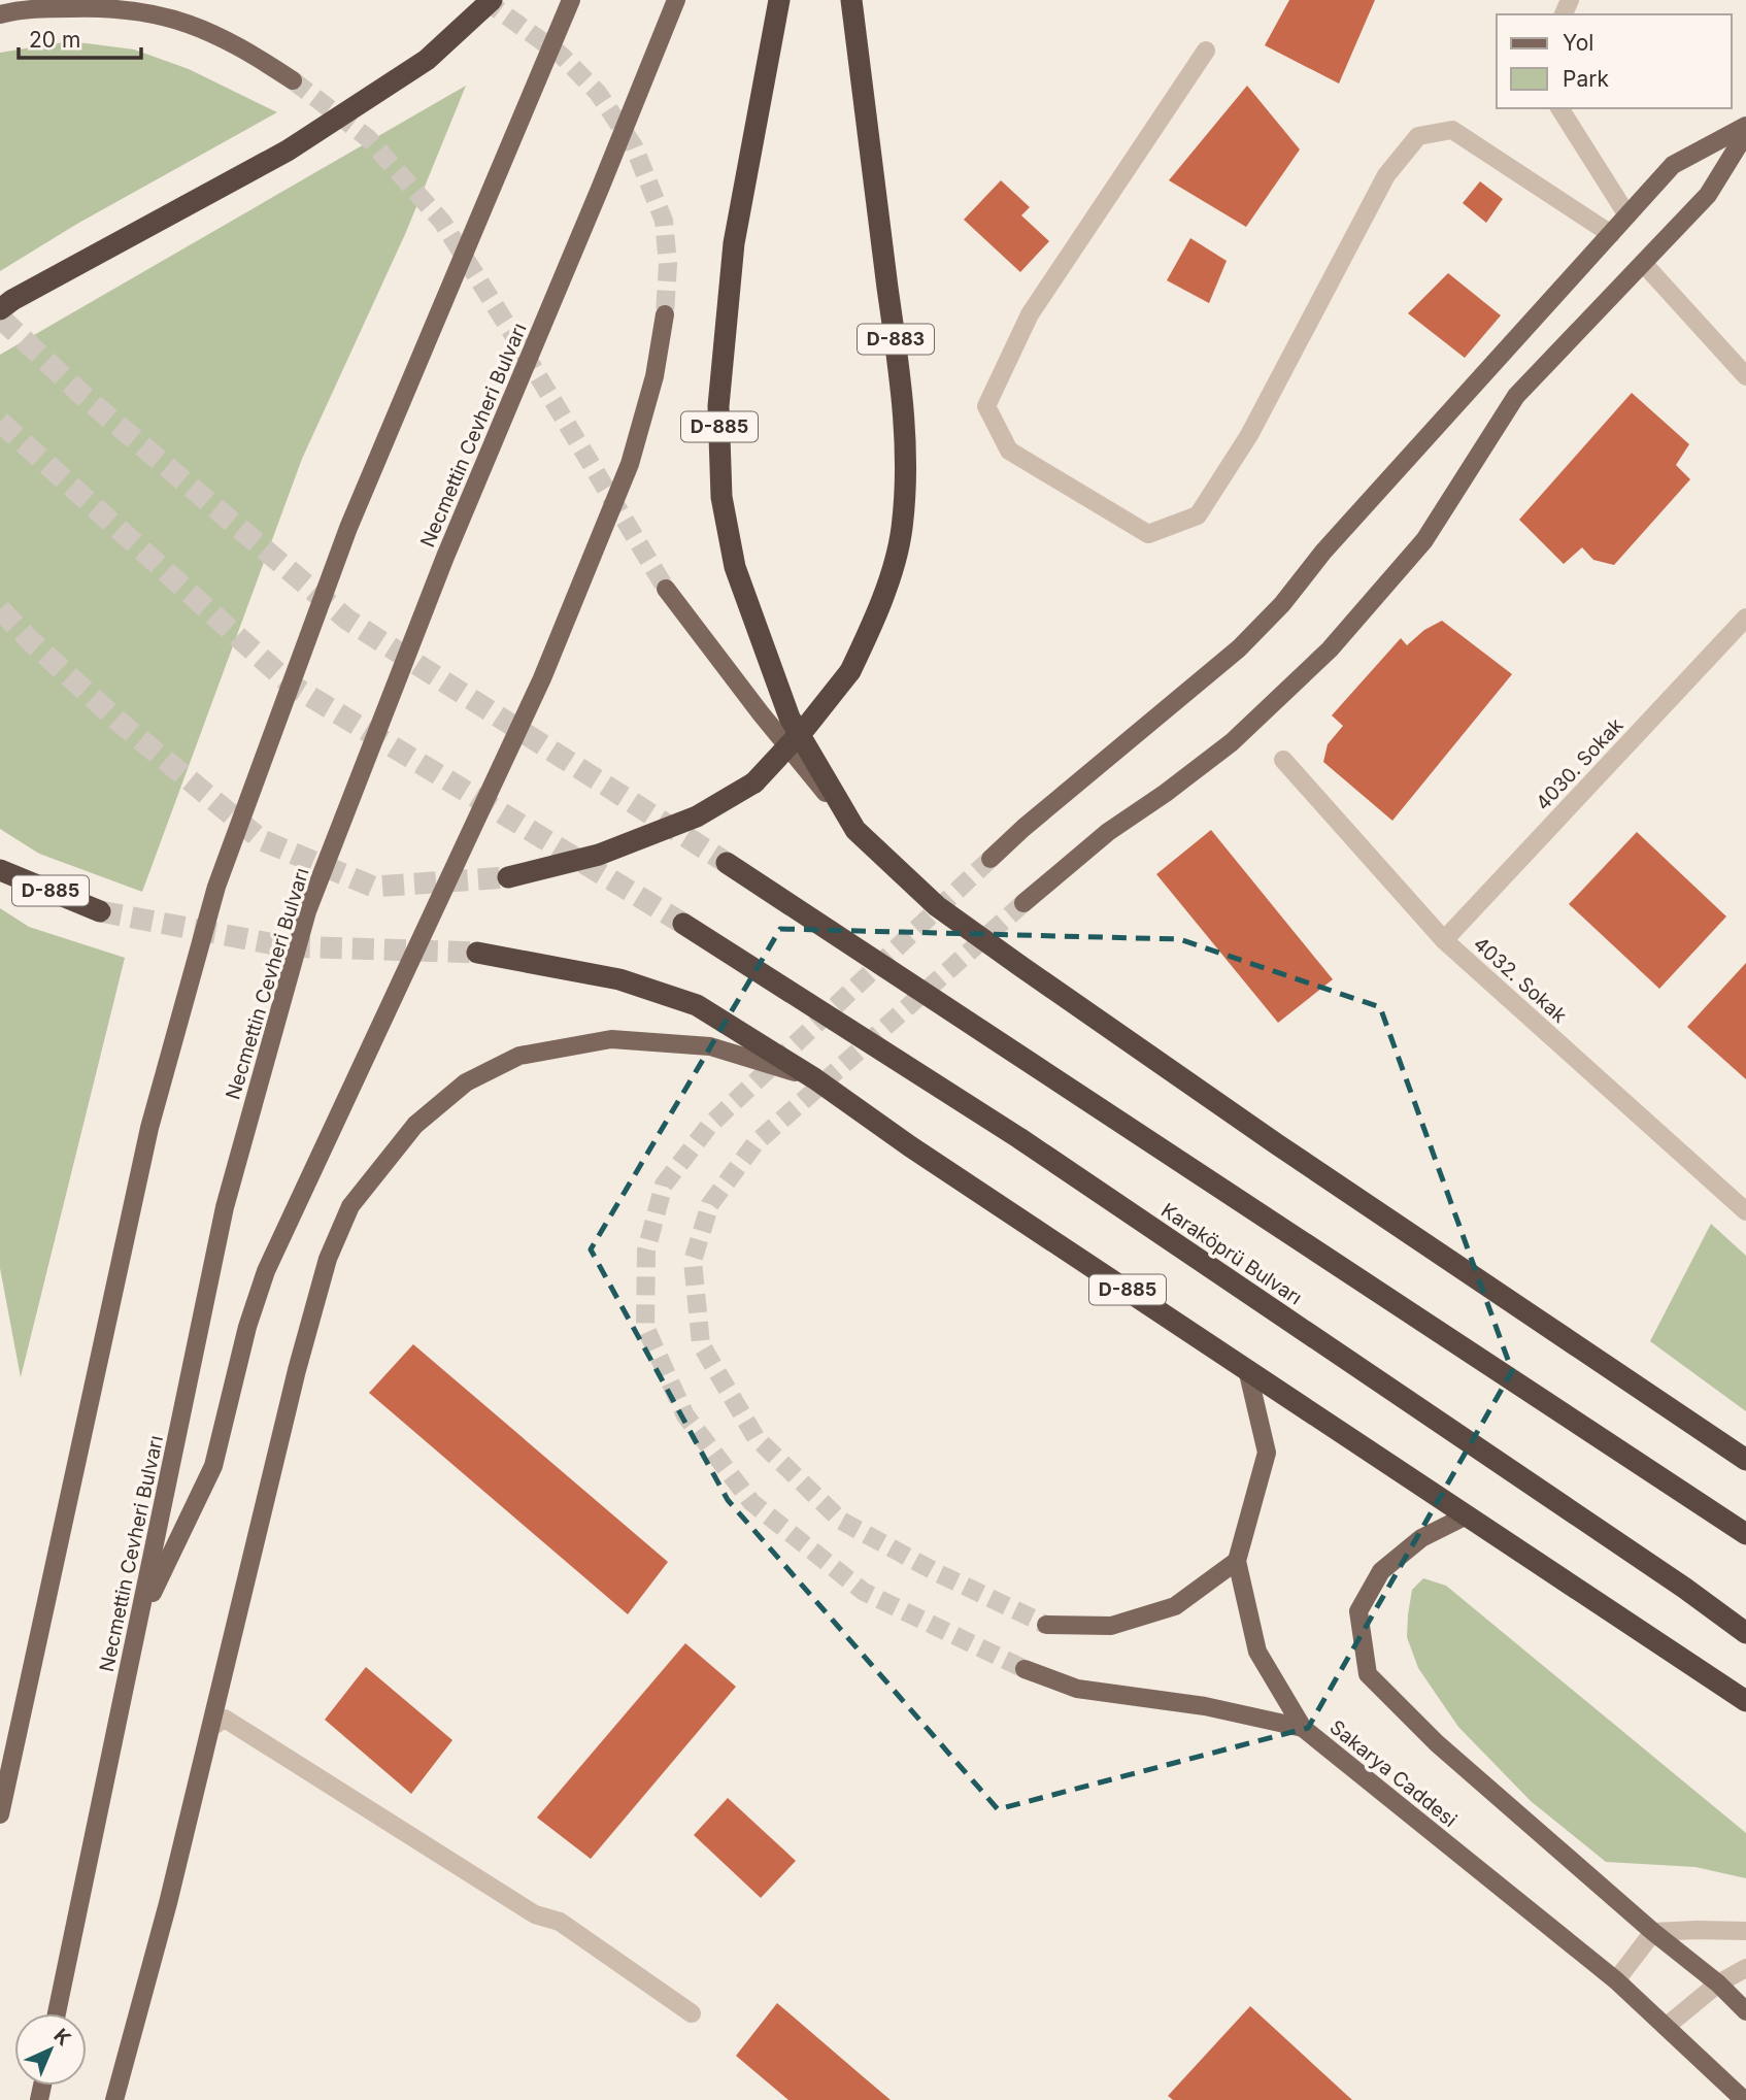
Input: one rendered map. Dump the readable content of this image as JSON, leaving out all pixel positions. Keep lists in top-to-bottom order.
{
  "streets": {
    "highway": ["D-883", "D-885", "Karaköprü Bulvarı"],
    "main road": ["Necmettin Cevheri Bulvarı", "Sakarya Caddesi"],
    "street": ["4030. Sokak", "4032. Sokak"]
  },
  "crossings": [
    ["D-885", "Sakarya Caddesi"],
    ["4030. Sokak", "4032. Sokak"]
  ],
  "legend": ["Yol", "Park"],
  "scale_bar": "20 m",
  "north": "top right"
}
